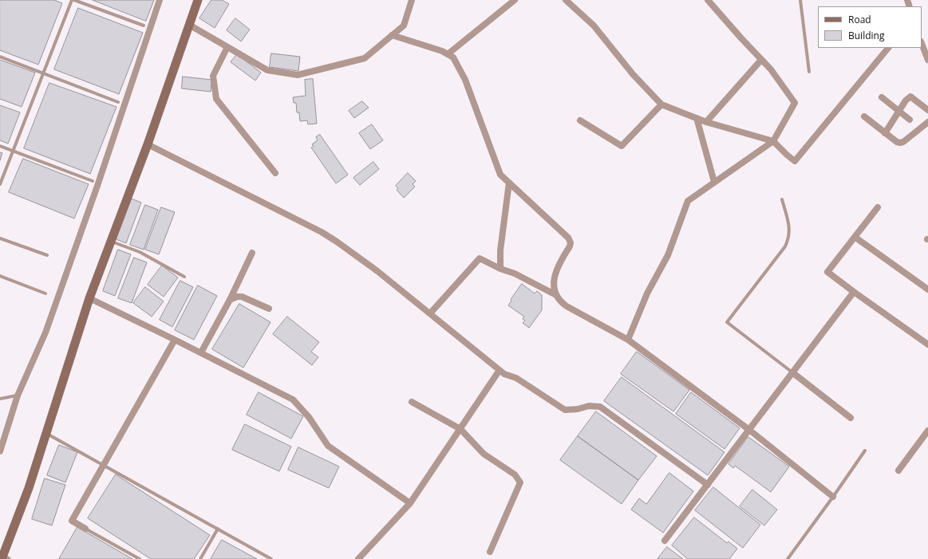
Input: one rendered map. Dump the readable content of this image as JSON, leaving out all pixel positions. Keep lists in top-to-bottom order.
{
  "legend": ["Road", "Building"]
}
